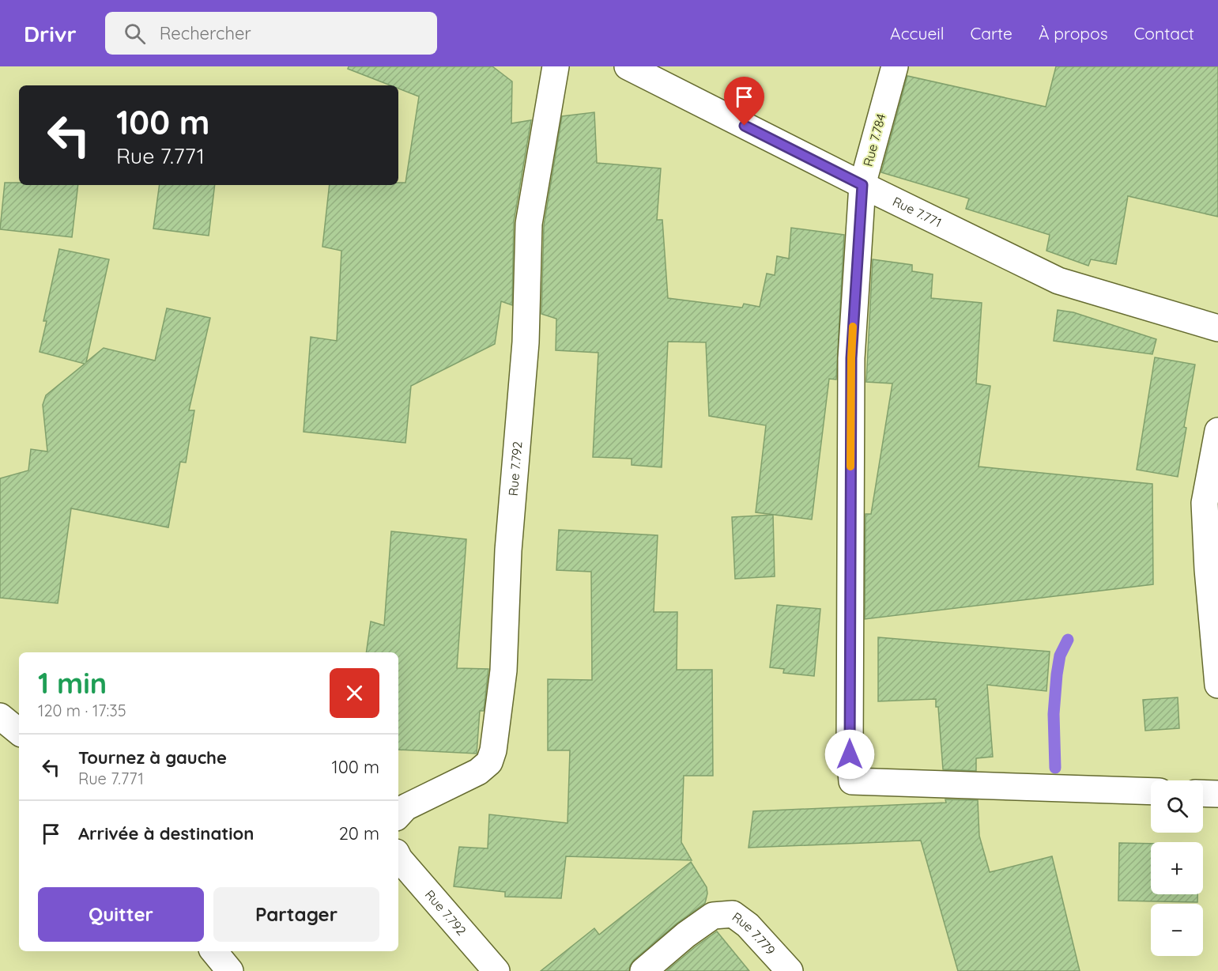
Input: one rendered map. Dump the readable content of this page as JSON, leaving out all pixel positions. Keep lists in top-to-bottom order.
{
  "streets": {
    "street": [
      "Rue 7.784",
      "Rue 7.771",
      "Rue 7.792",
      "Rue 7.779"
    ]
  },
  "crossings": [
    ["Rue 7.784", "Rue 7.771"]
  ],
  "page": {
    "header": "Drivr",
    "search": "Rechercher",
    "nav": [
      "Accueil",
      "Carte",
      "À propos",
      "Contact"
    ],
    "turn": ["100 m", "Rue 7.771"],
    "heading": ["1 min", "120 m · 17:35"],
    "list": [
      {
        "name": "Tournez à gauche",
        "note": "Rue 7.771",
        "value": "100 m"
      },
      {
        "name": "Arrivée à destination",
        "value": "20 m"
      }
    ],
    "map_buttons": ["+", "−"],
    "buttons": ["Quitter", "Partager"]
  }
}
